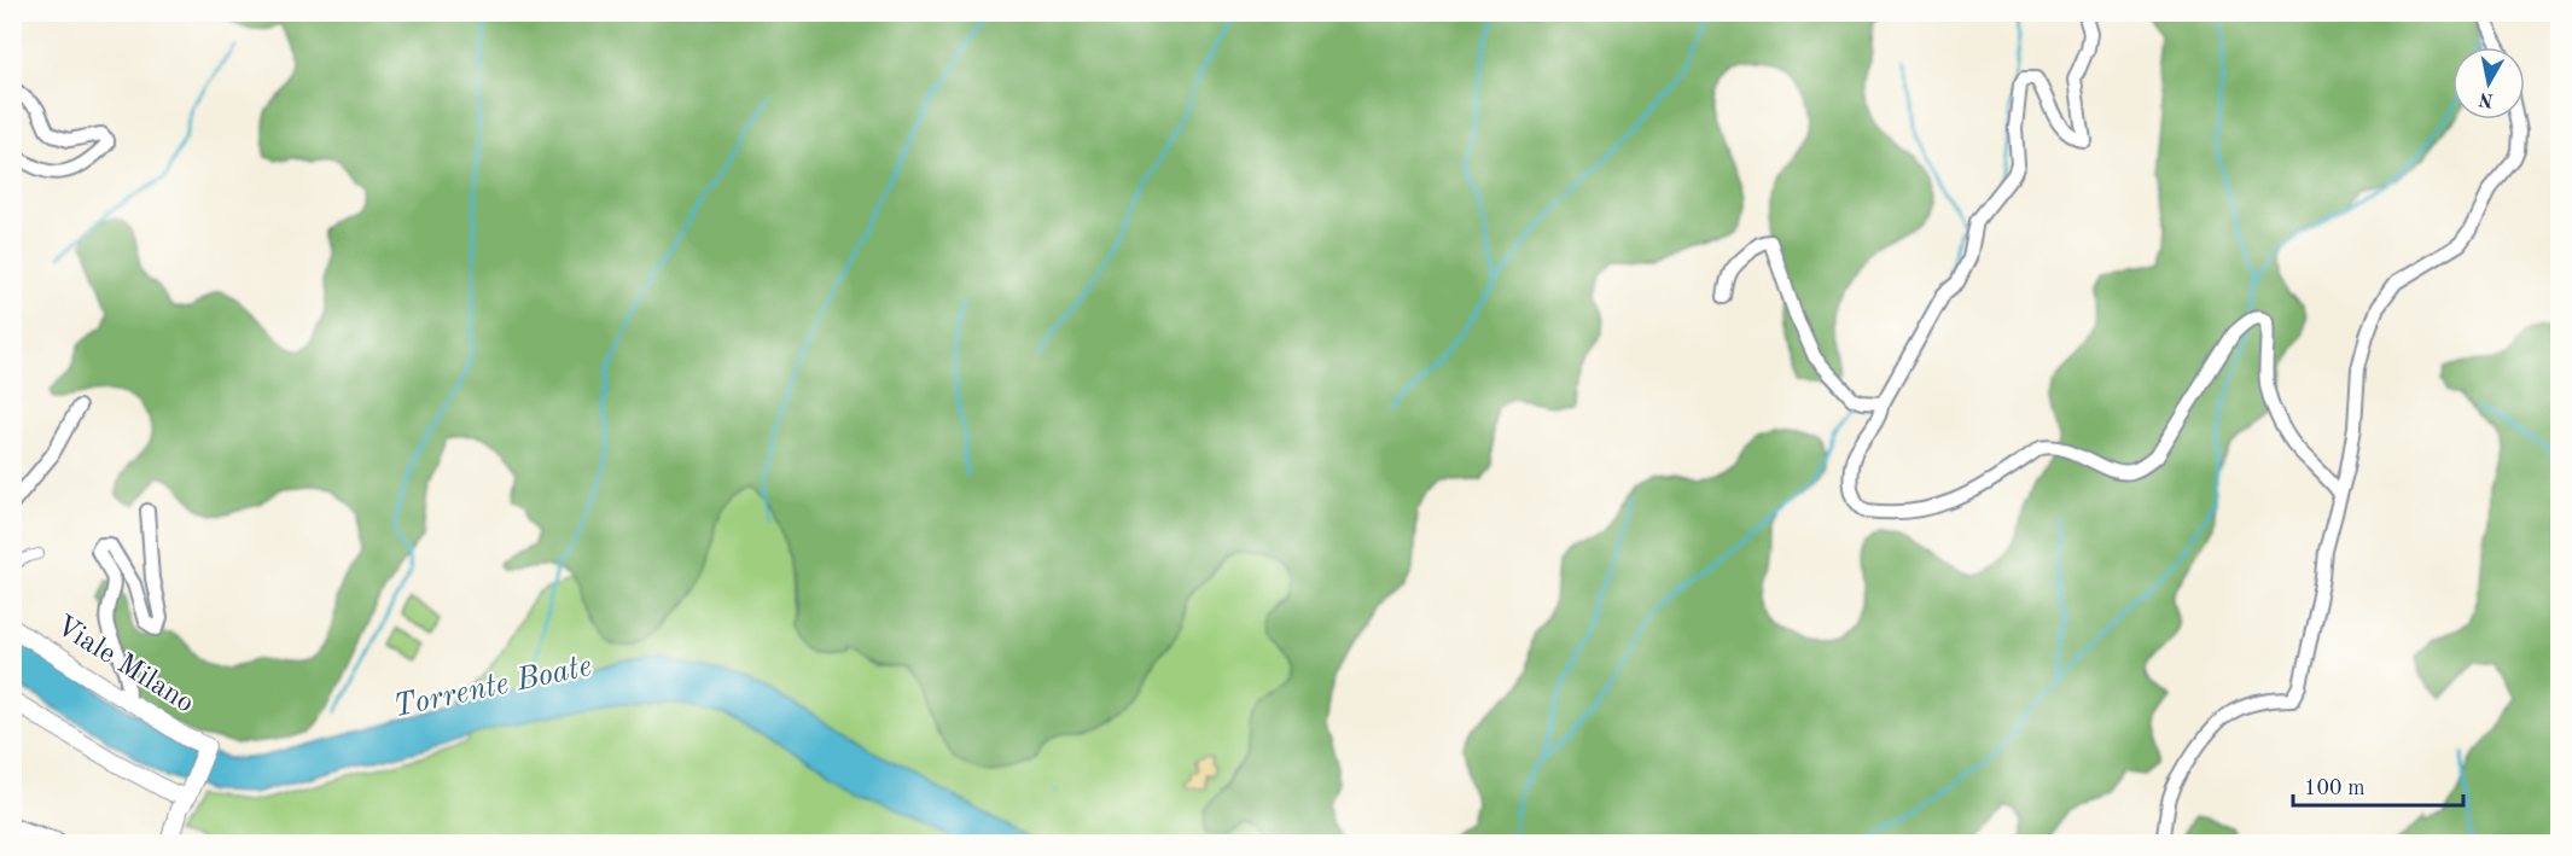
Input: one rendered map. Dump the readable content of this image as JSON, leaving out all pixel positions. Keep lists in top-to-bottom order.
{
  "streets": {
    "street": ["Viale Milano"]
  },
  "water": ["Torrente Boate"],
  "scale_bar": "100 m",
  "north": "bottom"
}
